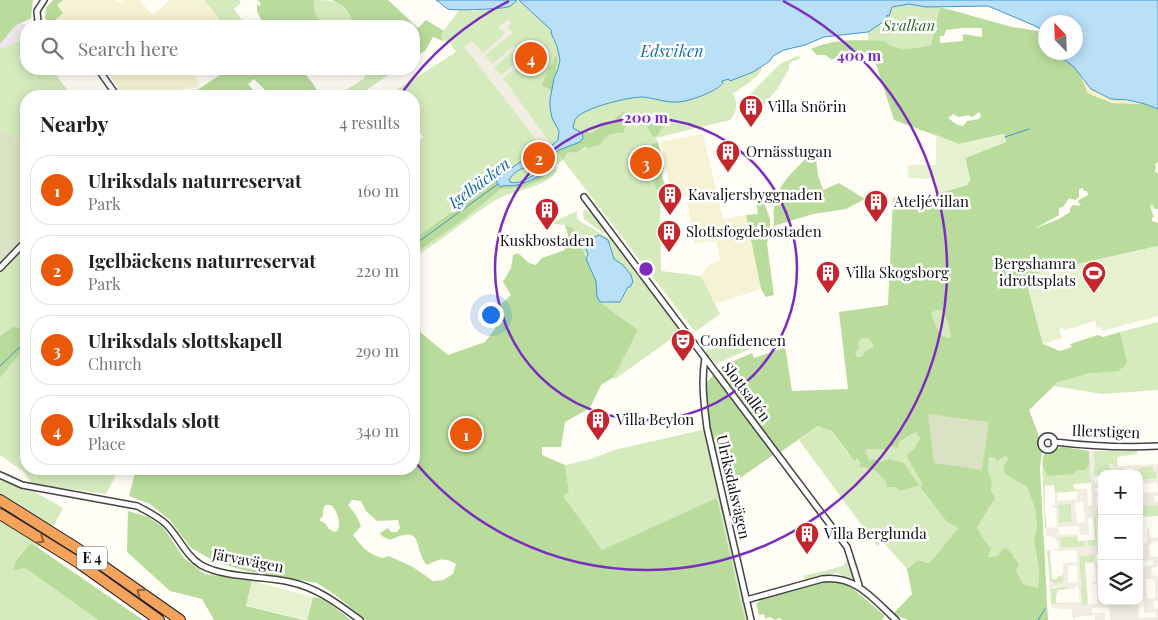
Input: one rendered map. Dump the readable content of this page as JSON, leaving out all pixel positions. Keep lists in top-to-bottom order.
{
  "streets": {
    "highway": ["E 4"],
    "street": [
      "Slottsallén",
      "Illerstigen",
      "Ulriksdalsvägen",
      "Järvavägen"
    ]
  },
  "crossings": [
    ["Slottsallén", "Ulriksdalsvägen"]
  ],
  "water": ["Edsviken", "Igelbäcken"],
  "parks": ["Svalkan"],
  "places": {
    "building": [
      "Villa Snörin",
      "Ornässtugan",
      "Kavaljersbyggnaden",
      "Ateljévillan",
      "Kuskbostaden",
      "Slottsfogdebostaden",
      "Villa Skogsborg",
      "Villa Beylon",
      "Villa Berglunda"
    ],
    "sports": ["Bergshamra idrottsplats"],
    "theatre": ["Confidencen"]
  },
  "north": "top left",
  "page": {
    "search": "Search here",
    "pins": [
      "4",
      "2",
      "3",
      "1"
    ],
    "heading": ["Nearby", "4 results"],
    "list": [
      {
        "mark": "1",
        "name": "Ulriksdals naturreservat",
        "note": "Park",
        "value": "160 m"
      },
      {
        "mark": "2",
        "name": "Igelbäckens naturreservat",
        "note": "Park",
        "value": "220 m"
      },
      {
        "mark": "3",
        "name": "Ulriksdals slottskapell",
        "note": "Church",
        "value": "290 m"
      },
      {
        "mark": "4",
        "name": "Ulriksdals slott",
        "note": "Place",
        "value": "340 m"
      }
    ],
    "map_buttons": ["+", "−"]
  },
  "rings": ["400 m", "200 m"]
}
